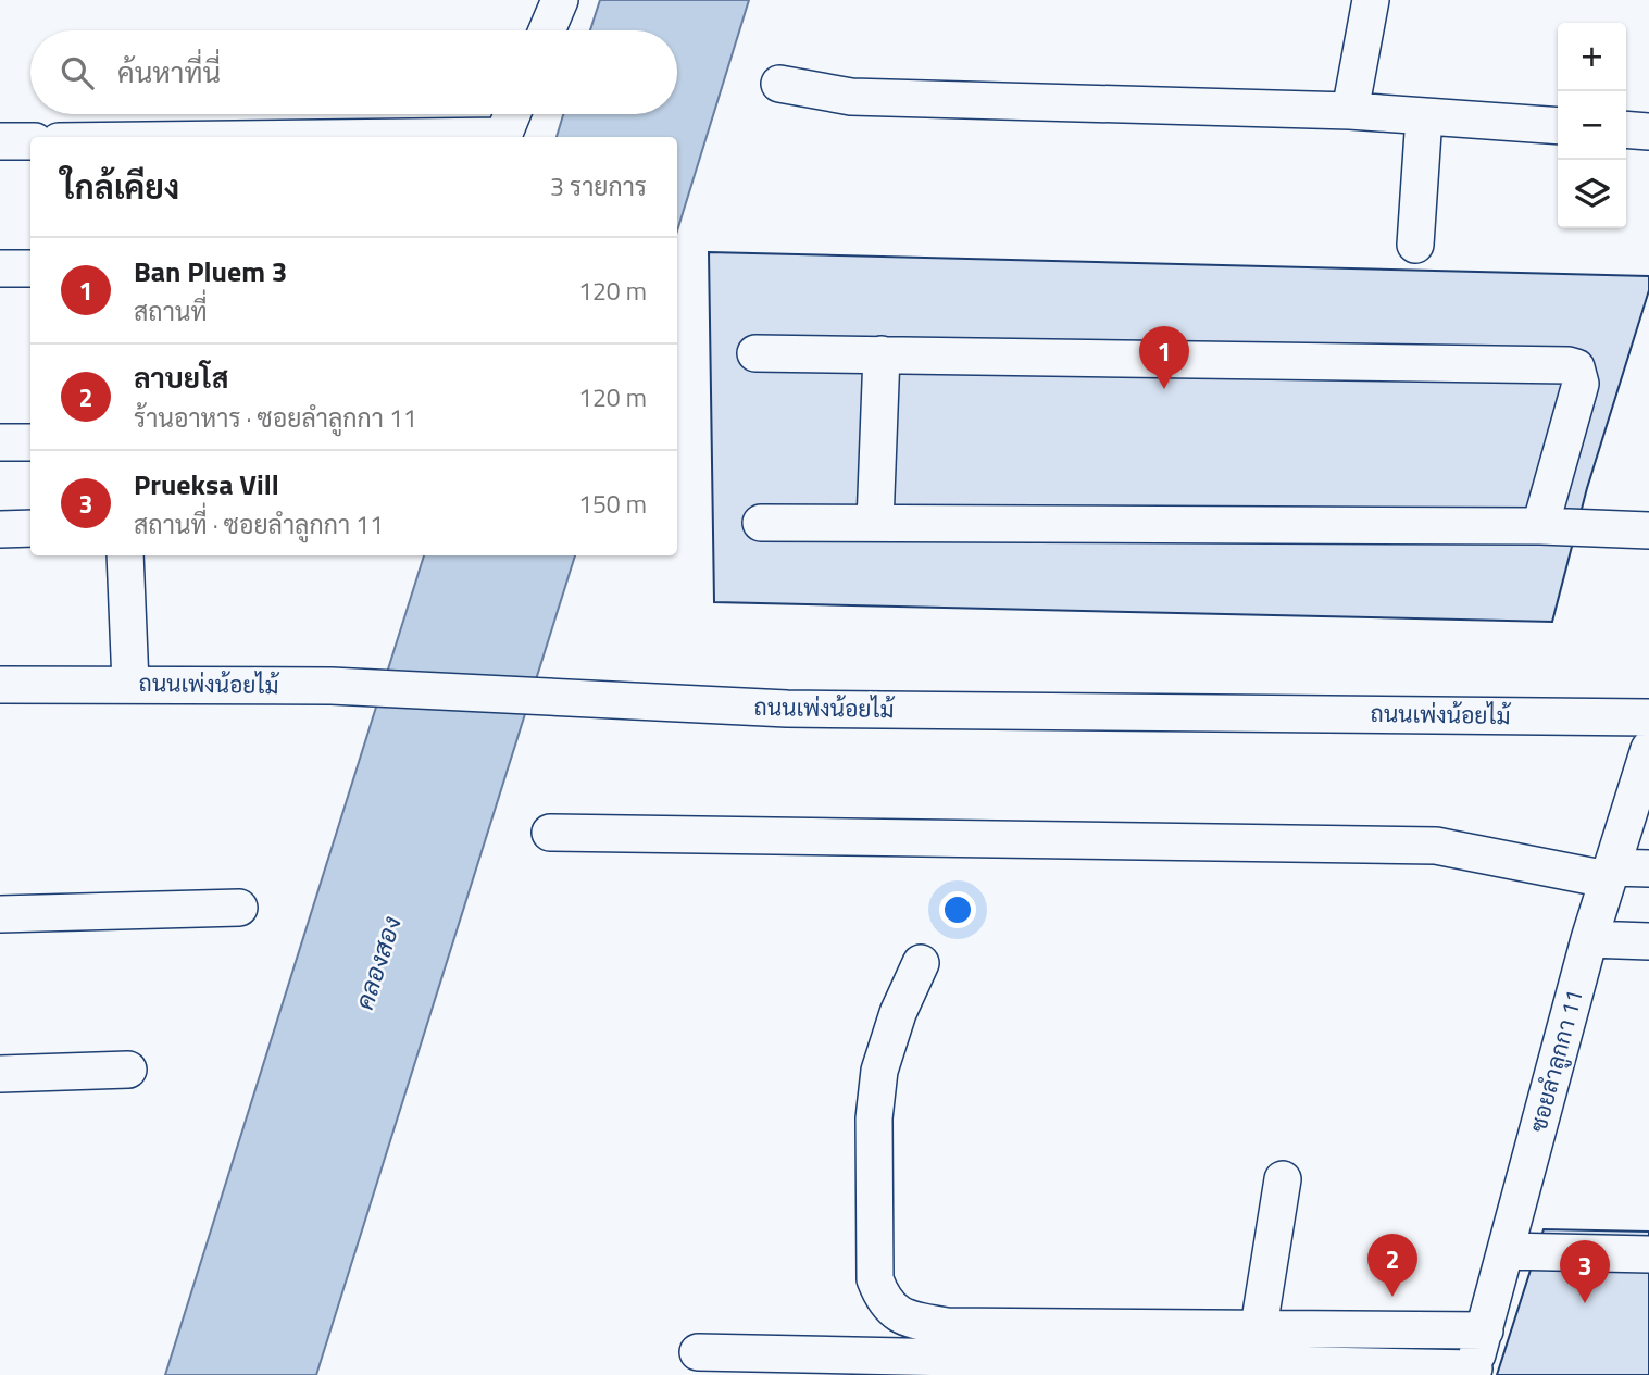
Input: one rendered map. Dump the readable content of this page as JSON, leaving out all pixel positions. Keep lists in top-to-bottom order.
{
  "streets": {
    "street": ["ถนนเพ่งน้อยไม้", "ซอยลำลูกกา 11"]
  },
  "water": ["คลองสอง"],
  "page": {
    "map_buttons": ["+", "−"],
    "search": "ค้นหาที่นี่",
    "heading": ["ใกล้เคียง", "3 รายการ"],
    "list": [
      {
        "mark": "1",
        "name": "Ban Pluem 3",
        "note": "สถานที่",
        "value": "120 m"
      },
      {
        "mark": "2",
        "name": "ลาบยโส",
        "note": "ร้านอาหาร · ซอยลำลูกกา 11",
        "value": "120 m"
      },
      {
        "mark": "3",
        "name": "Prueksa Vill",
        "note": "สถานที่ · ซอยลำลูกกา 11",
        "value": "150 m"
      }
    ],
    "pins": ["1", "2", "3"]
  }
}
